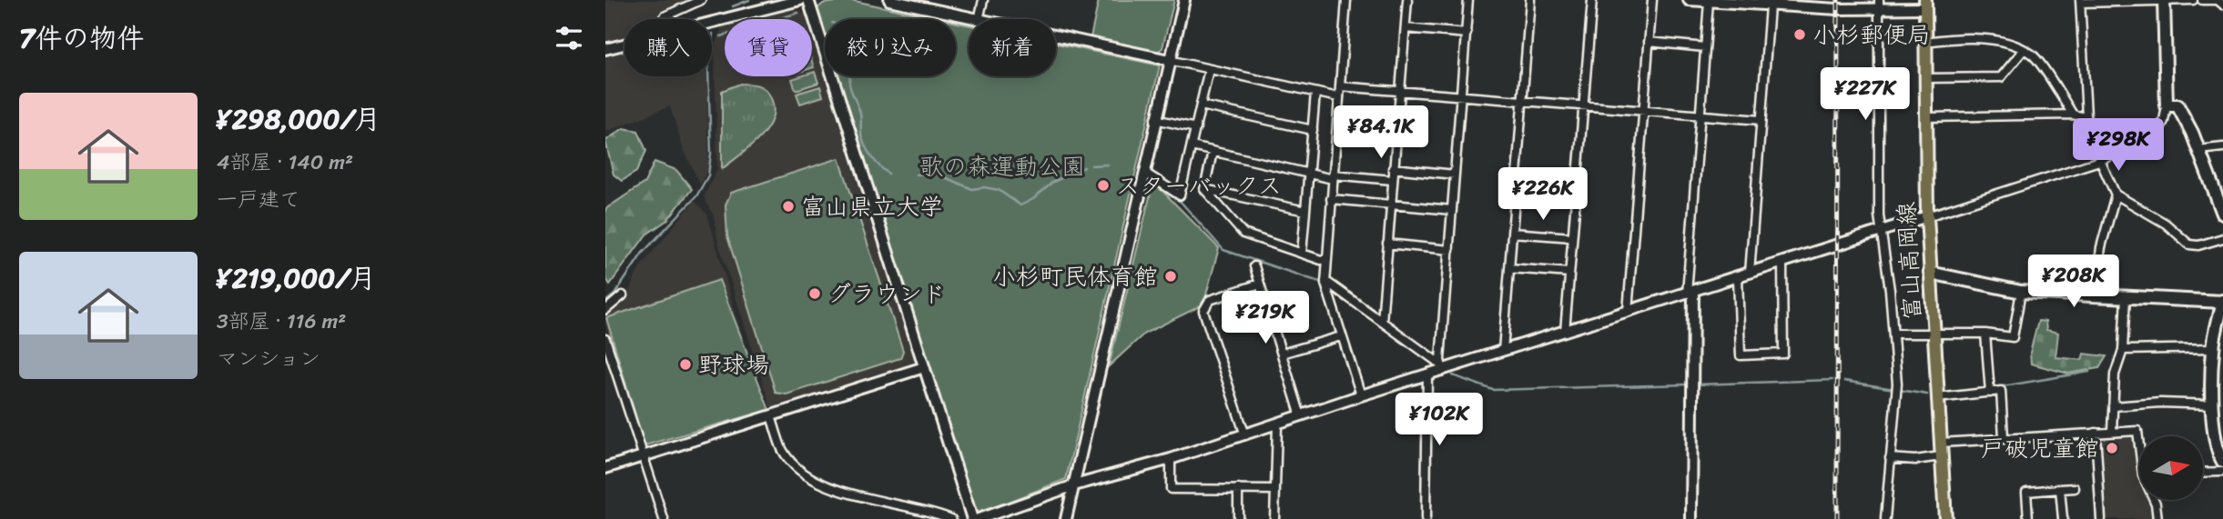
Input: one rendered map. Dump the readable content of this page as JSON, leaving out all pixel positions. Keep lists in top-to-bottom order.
{
  "streets": {
    "main road": ["富山高岡線"]
  },
  "parks": ["歌の森運動公園"],
  "places": [
    "小杉郵便局",
    "スターバックス",
    "富山県立大学",
    "小杉町民体育館",
    "グラウンド",
    "野球場",
    "戸破児童館"
  ],
  "north": "right",
  "page": {
    "heading": "7件の物件",
    "chip": [
      "購入",
      "賃貸",
      "絞り込み",
      "新着"
    ],
    "price": [
      "¥227K",
      "¥84.1K",
      "¥298K",
      "¥226K",
      "¥208K",
      "¥219K",
      "¥102K"
    ],
    "list": [
      {
        "name": "¥298,000/月",
        "note": "4部屋 · 140 m² · 一戸建て"
      },
      {
        "name": "¥219,000/月",
        "note": "3部屋 · 116 m² · マンション"
      }
    ]
  }
}
